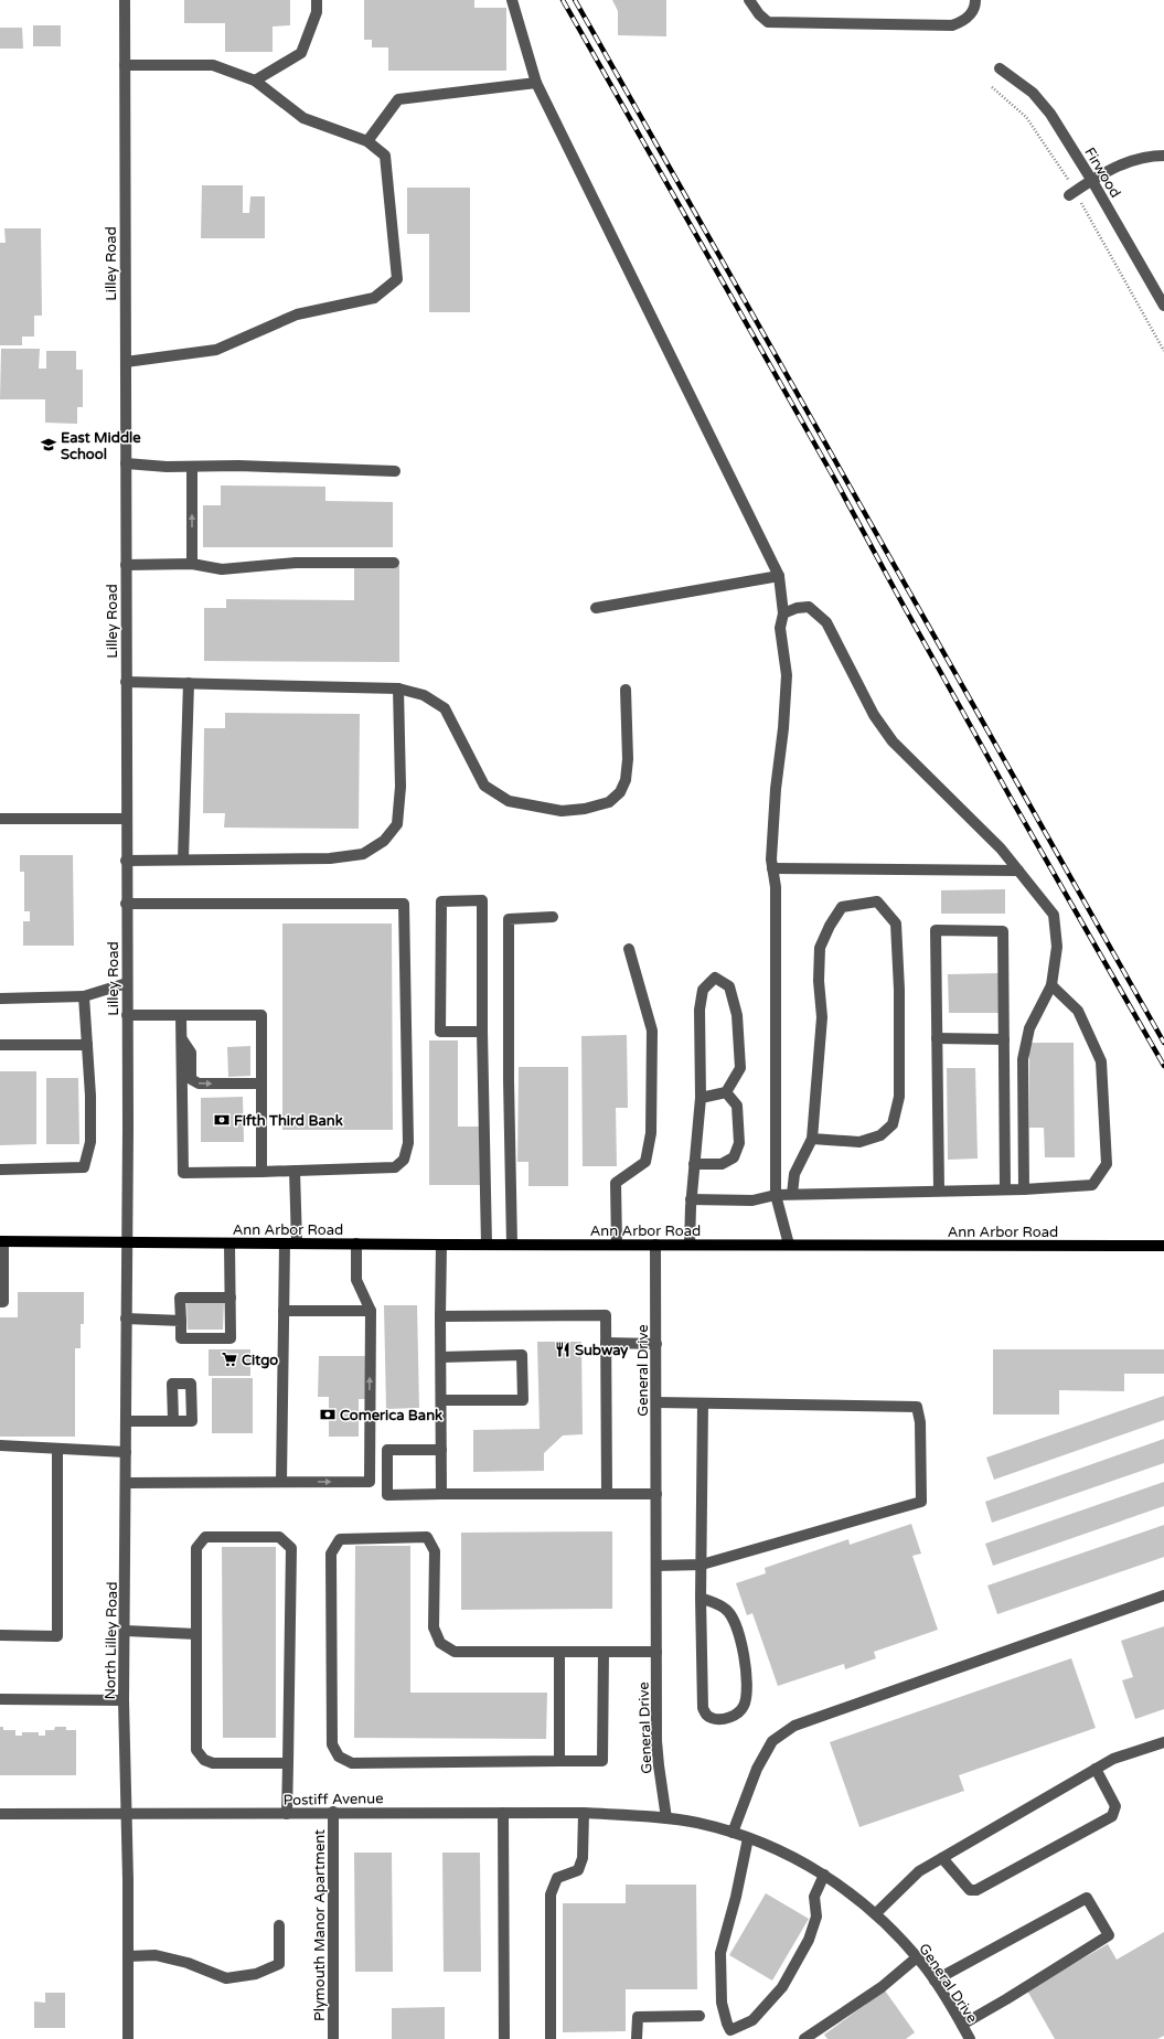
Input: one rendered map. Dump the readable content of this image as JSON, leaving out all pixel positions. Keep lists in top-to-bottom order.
{
  "streets": {
    "main road": ["Ann Arbor Road"],
    "street": [
      "Firwood",
      "Lilley Road",
      "General Drive",
      "North Lilley Road",
      "Postiff Avenue",
      "Plymouth Manor Apartment"
    ]
  },
  "crossings": [
    ["Lilley Road", "Ann Arbor Road"],
    ["Lilley Road", "North Lilley Road"],
    ["Ann Arbor Road", "General Drive"],
    ["Ann Arbor Road", "North Lilley Road"],
    ["General Drive", "Postiff Avenue"],
    ["North Lilley Road", "Postiff Avenue"],
    ["Postiff Avenue", "Plymouth Manor Apartment"]
  ],
  "places": {
    "school or university": ["East Middle School"],
    "bank": ["Fifth Third Bank", "Comerica Bank"],
    "restaurant": ["Subway"],
    "supermarket": ["Citgo"]
  }
}
